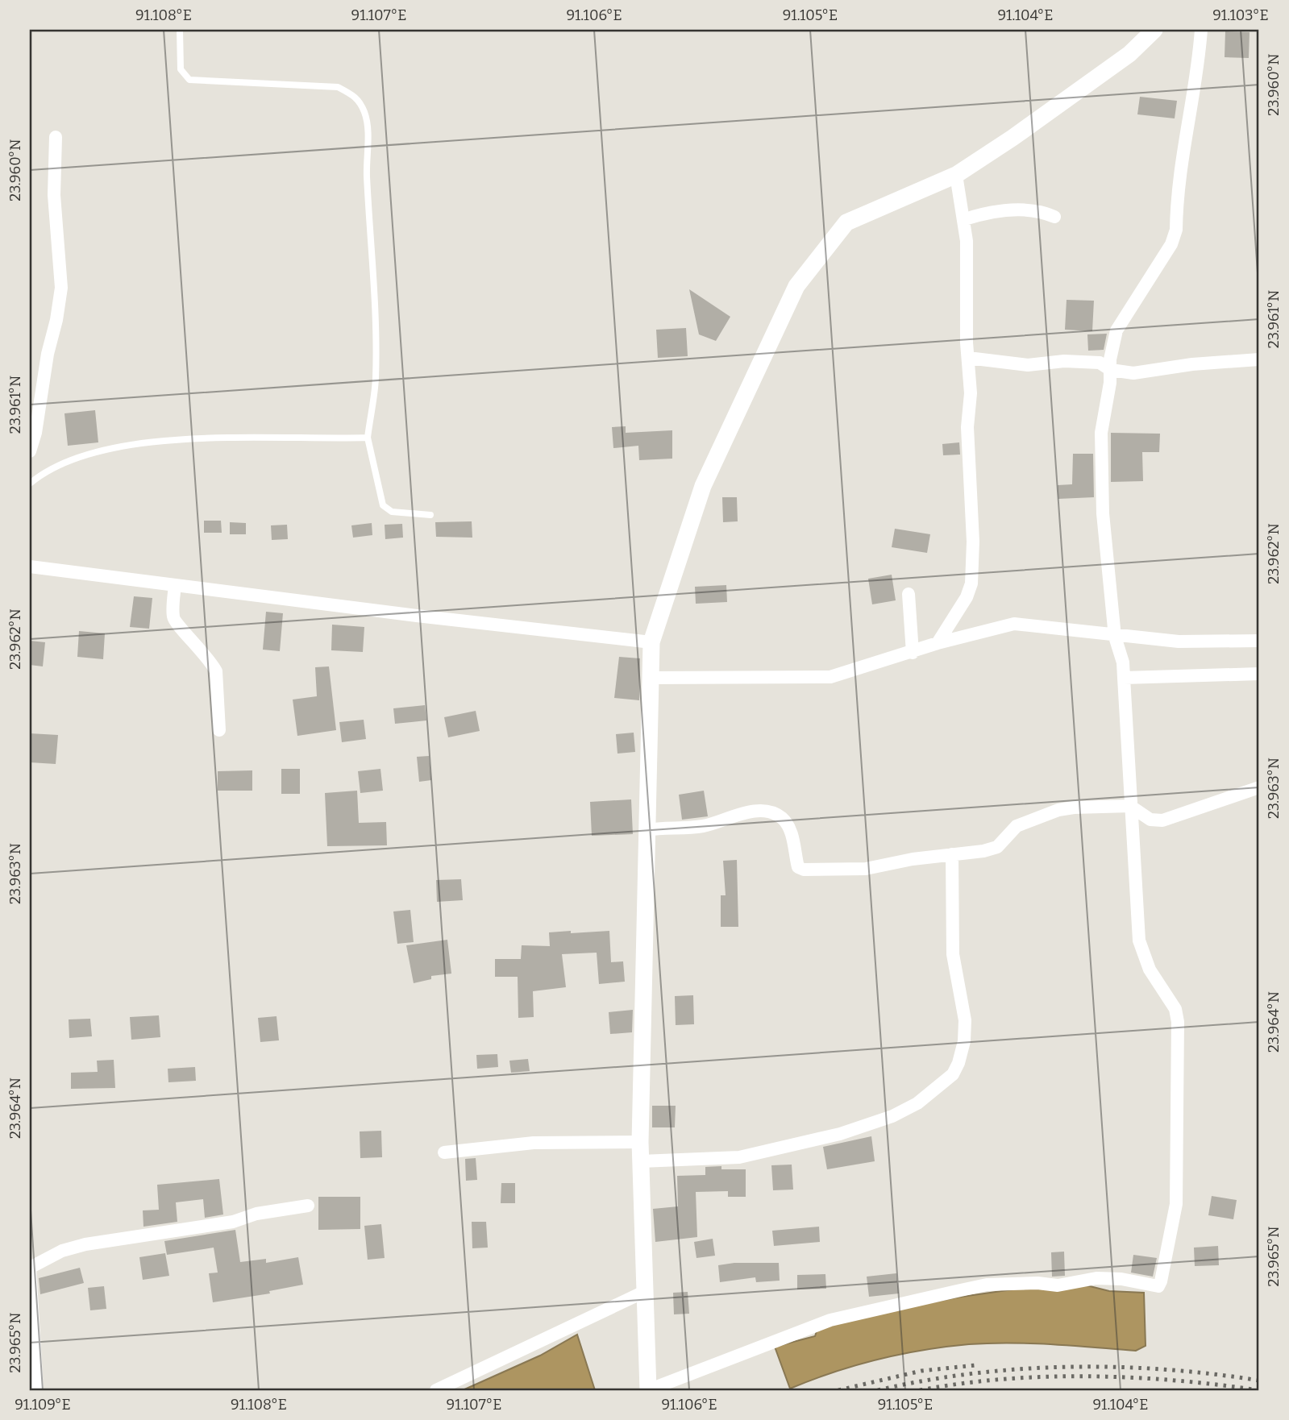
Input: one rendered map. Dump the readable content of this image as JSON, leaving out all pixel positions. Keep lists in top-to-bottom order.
{
  "coordinates": [
    "91.108°E",
    "91.107°E",
    "91.106°E",
    "91.105°E",
    "91.104°E",
    "91.103°E",
    "23.960°N",
    "23.961°N",
    "23.962°N",
    "23.963°N",
    "23.964°N",
    "23.965°N",
    "91.109°E"
  ]
}
